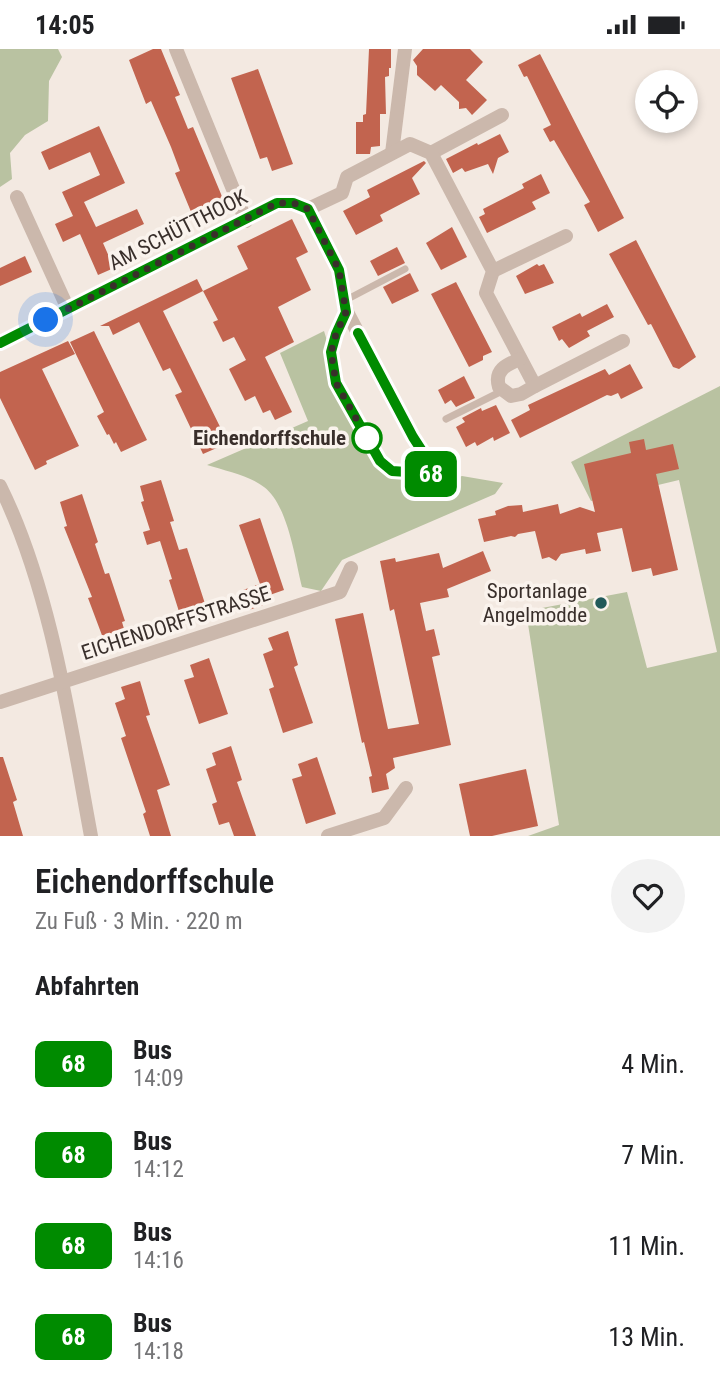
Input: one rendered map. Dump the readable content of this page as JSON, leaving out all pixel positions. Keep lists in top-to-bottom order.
{
  "streets": {
    "street": ["AM SCHÜTTHOOK", "EICHENDORFFSTRASSE"]
  },
  "places": ["Eichendorffschule", "Sportanlage Angelmodde"],
  "lines": ["bus line 68"],
  "page": {
    "status": "14:05",
    "on_map": "68",
    "heading": [
      ["Eichendorffschule", "Zu Fuß · 3 Min. · 220 m"],
      "Abfahrten"
    ],
    "list": [
      {
        "mark": "68",
        "name": "Bus",
        "note": "14:09",
        "value": "4 Min."
      },
      {
        "mark": "68",
        "name": "Bus",
        "note": "14:12",
        "value": "7 Min."
      },
      {
        "mark": "68",
        "name": "Bus",
        "note": "14:16",
        "value": "11 Min."
      },
      {
        "mark": "68",
        "name": "Bus",
        "note": "14:18",
        "value": "13 Min."
      }
    ]
  }
}
